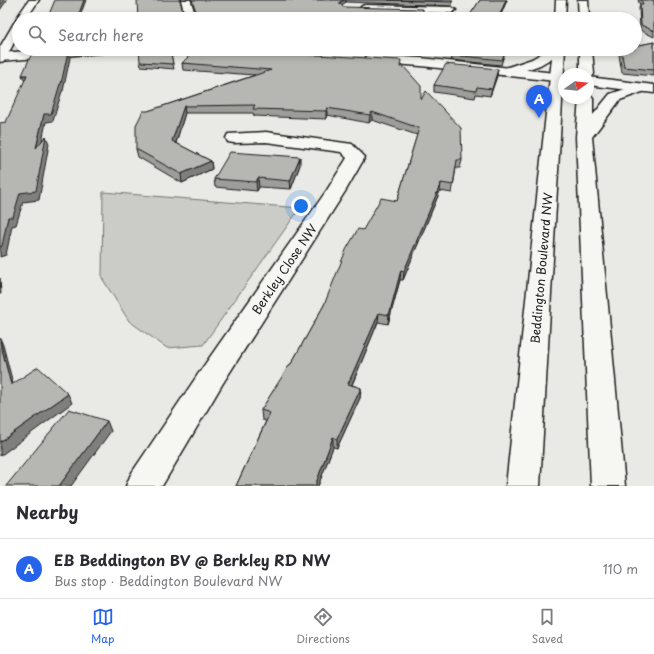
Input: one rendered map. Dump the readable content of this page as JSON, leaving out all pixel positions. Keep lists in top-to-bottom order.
{
  "streets": {
    "main road": ["Beddington Boulevard NW", "Berkley Close NW"]
  },
  "north": "right",
  "page": {
    "search": "Search here",
    "pins": "A",
    "heading": "Nearby",
    "list": [
      {
        "mark": "A",
        "name": "EB Beddington BV @ Berkley RD NW",
        "note": "Bus stop · Beddington Boulevard NW",
        "value": "110 m"
      }
    ],
    "nav": ["Map", "Directions", "Saved"]
  }
}
